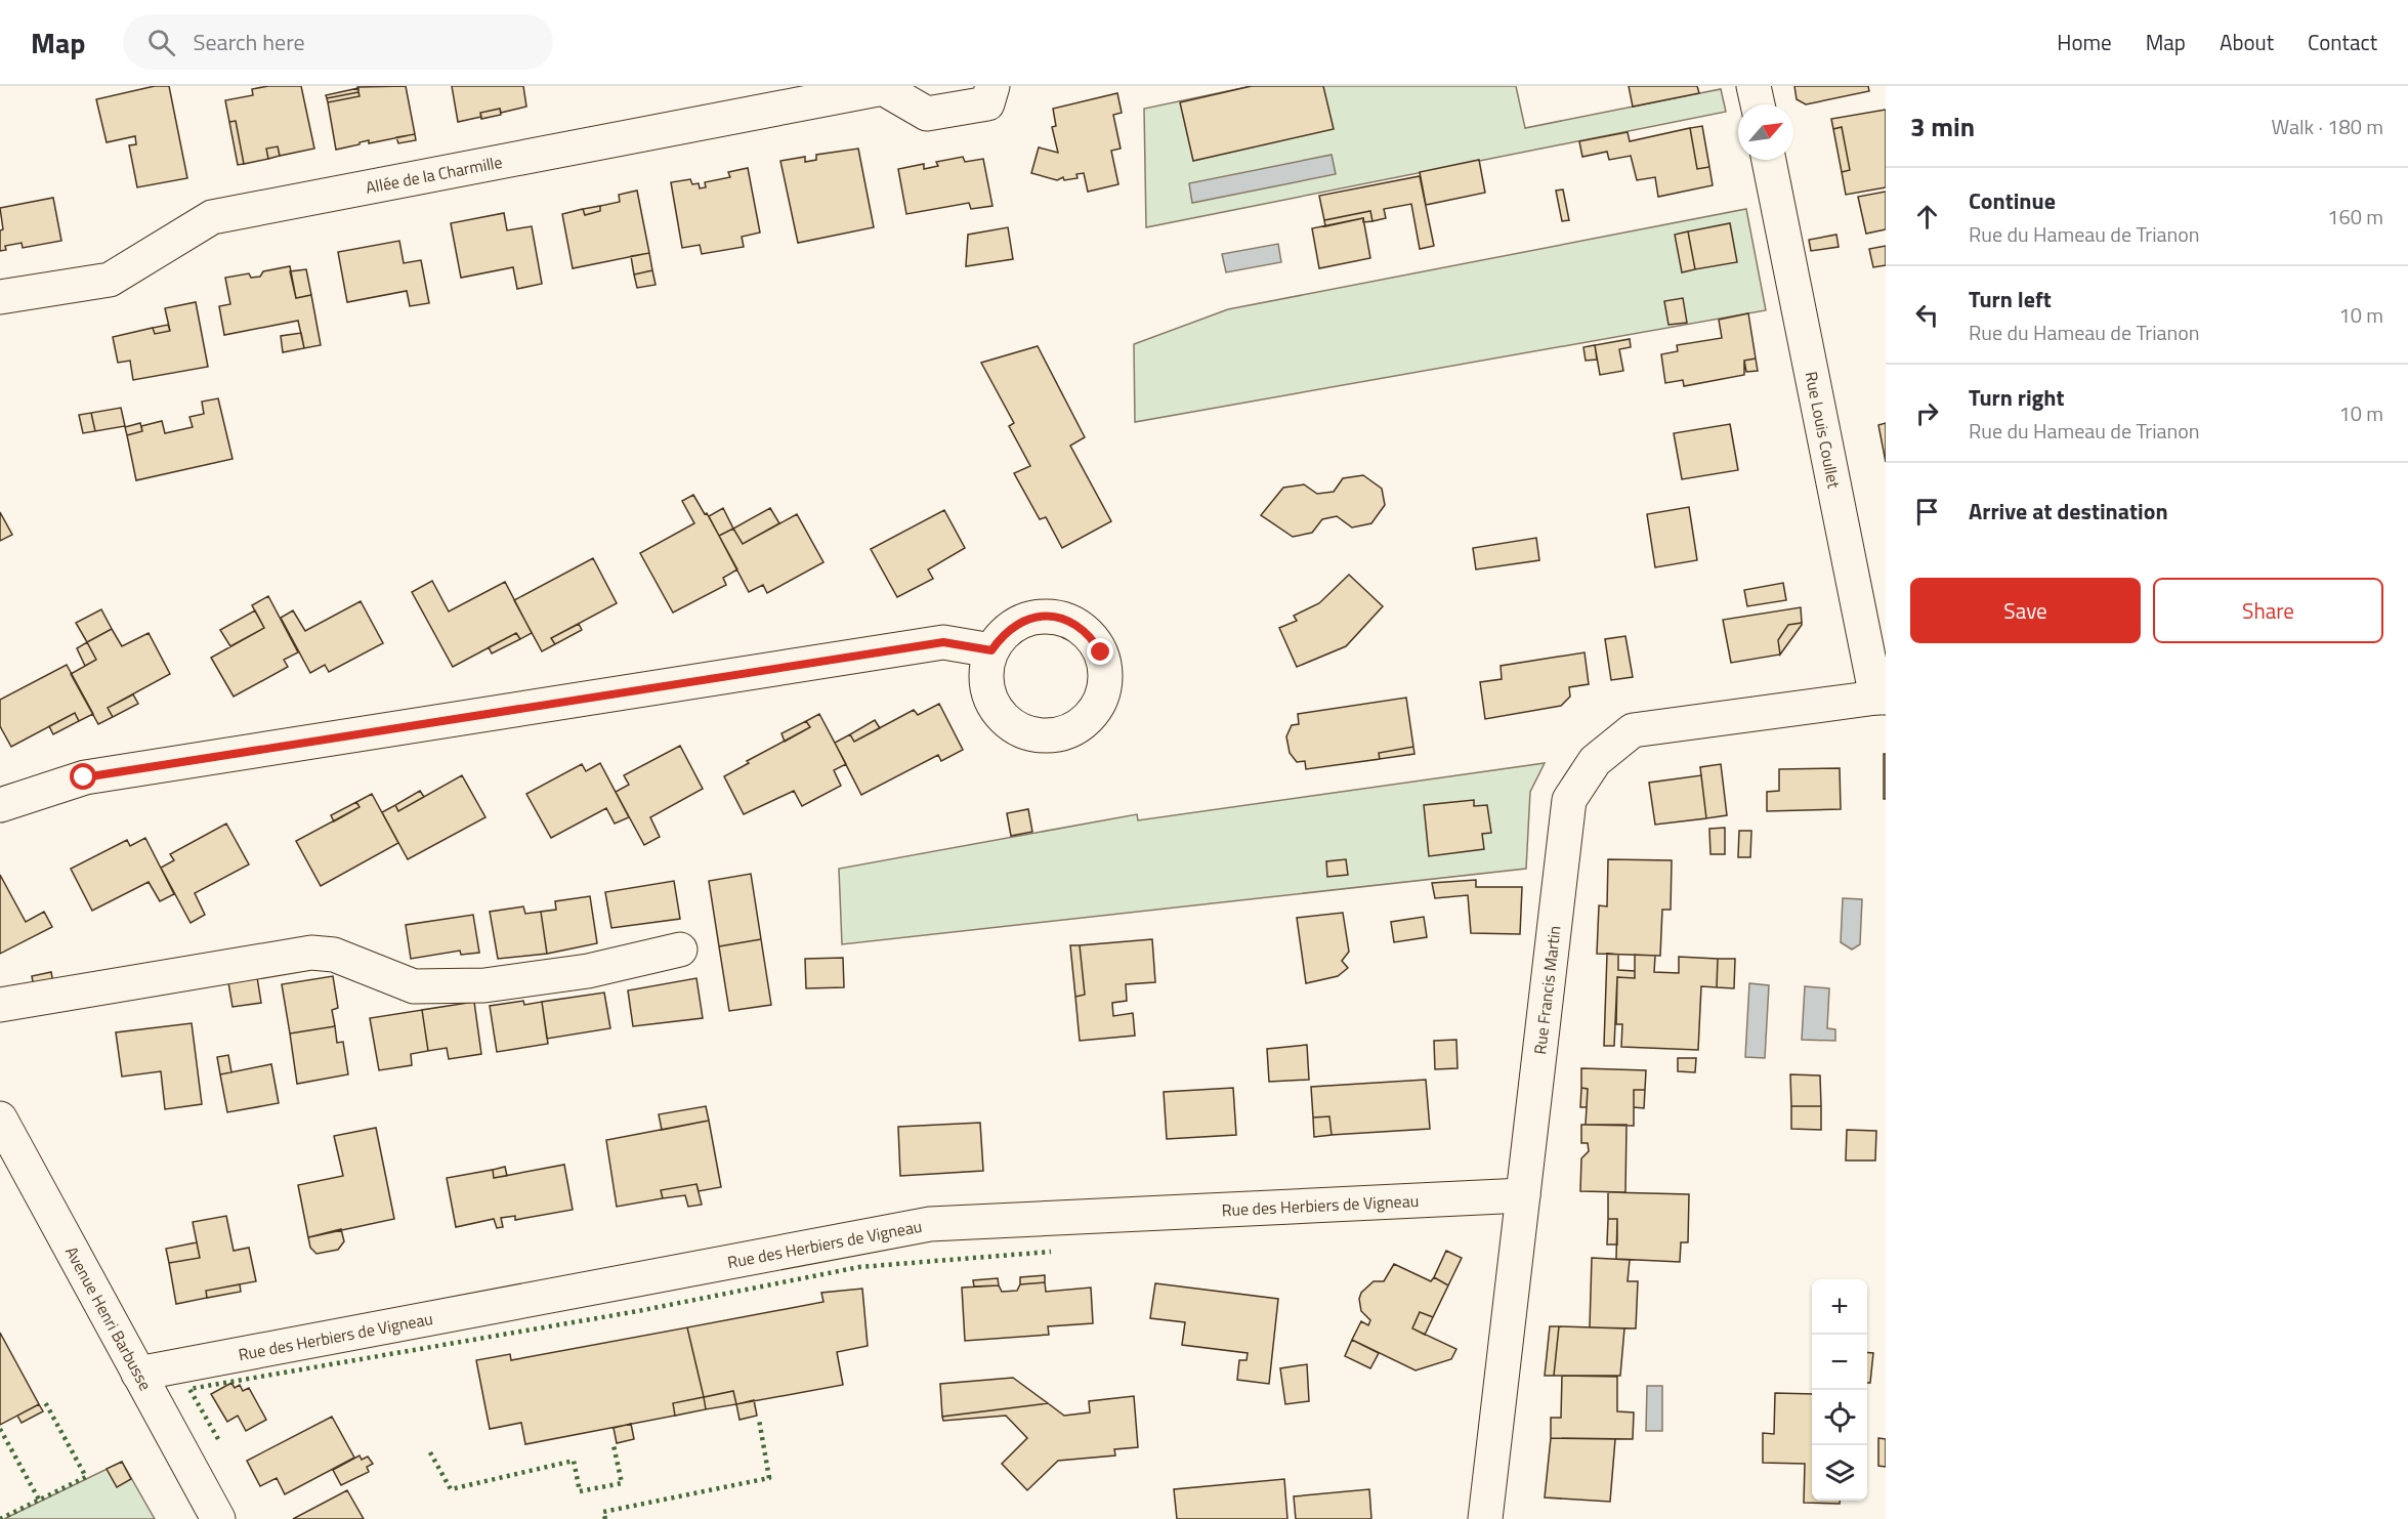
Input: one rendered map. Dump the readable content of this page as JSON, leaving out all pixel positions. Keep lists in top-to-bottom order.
{
  "streets": {
    "street": [
      "Allée de la Charmille",
      "Rue Louis Coullet",
      "Rue Francis Martin",
      "Rue des Herbiers de Vigneau",
      "Avenue Henri Barbusse"
    ]
  },
  "crossings": [
    ["Rue Louis Coullet", "Rue Francis Martin"],
    ["Rue Francis Martin", "Rue des Herbiers de Vigneau"],
    ["Rue des Herbiers de Vigneau", "Avenue Henri Barbusse"]
  ],
  "north": "top right",
  "page": {
    "header": "Map",
    "search": "Search here",
    "nav": [
      "Home",
      "Map",
      "About",
      "Contact"
    ],
    "heading": ["3 min", "Walk · 180 m"],
    "list": [
      ["Continue", "Rue du Hameau de Trianon", "160 m"],
      ["Turn left", "Rue du Hameau de Trianon", "10 m"],
      ["Turn right", "Rue du Hameau de Trianon", "10 m"],
      "Arrive at destination"
    ],
    "buttons": ["Save", "Share"],
    "map_buttons": ["+", "−"]
  }
}
